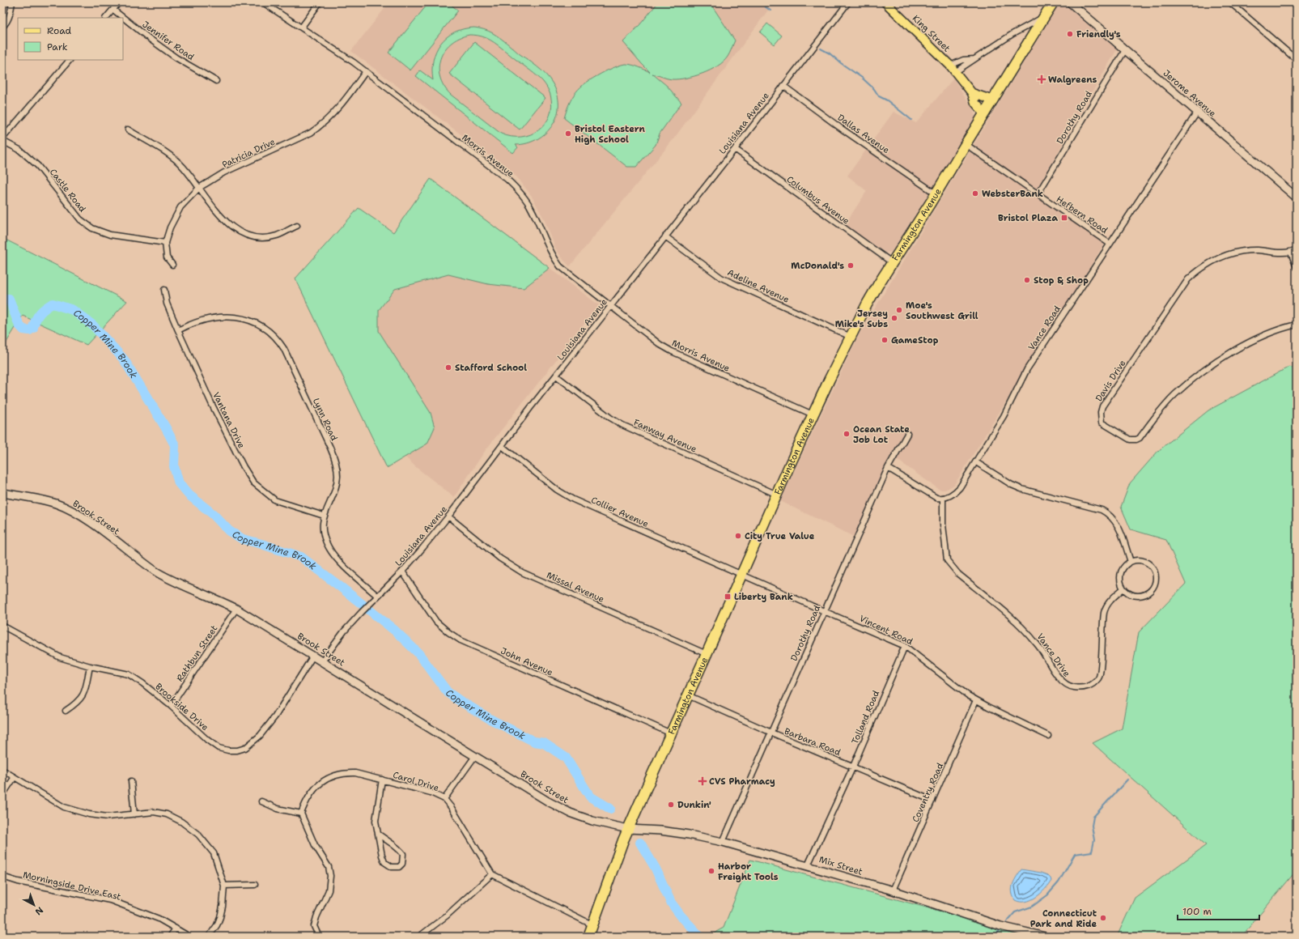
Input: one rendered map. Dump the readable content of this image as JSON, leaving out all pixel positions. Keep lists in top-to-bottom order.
{
  "streets": {
    "highway": ["Farmington Avenue"],
    "main road": [
      "King Street",
      "Jerome Avenue",
      "Brook Street",
      "Mix Street"
    ],
    "street": [
      "Jennifer Road",
      "Dorothy Road",
      "Louisiana Avenue",
      "Dallas Avenue",
      "Patricia Drive",
      "Morris Avenue",
      "Castle Road",
      "Columbus Avenue",
      "Hefbern Road",
      "Adeline Avenue",
      "Vance Road",
      "Davis Drive",
      "Lynn Road",
      "Vantana Drive",
      "Fanway Avenue",
      "Collier Avenue",
      "Missal Avenue",
      "Vincent Road",
      "Rathbun Street",
      "Vance Drive",
      "John Avenue",
      "Brookside Drive",
      "Tolland Road",
      "Barbara Road",
      "Carol Drive",
      "Coventry Road",
      "Morningside Drive East"
    ]
  },
  "crossings": [
    ["King Street", "Farmington Avenue"],
    ["Jerome Avenue", "Dorothy Road"],
    ["Jerome Avenue", "Vance Road"],
    ["Dorothy Road", "Hefbern Road"],
    ["Dorothy Road", "Vincent Road"],
    ["Dorothy Road", "Barbara Road"],
    ["Dorothy Road", "Mix Street"],
    ["Louisiana Avenue", "Dallas Avenue"],
    ["Louisiana Avenue", "Morris Avenue"],
    ["Louisiana Avenue", "Columbus Avenue"],
    ["Louisiana Avenue", "Adeline Avenue"],
    ["Louisiana Avenue", "Lynn Road"],
    ["Louisiana Avenue", "Fanway Avenue"],
    ["Louisiana Avenue", "Collier Avenue"],
    ["Louisiana Avenue", "Brook Street"],
    ["Louisiana Avenue", "Missal Avenue"],
    ["Louisiana Avenue", "John Avenue"],
    ["Dallas Avenue", "Farmington Avenue"],
    ["Patricia Drive", "Morris Avenue"],
    ["Patricia Drive", "Castle Road"],
    ["Morris Avenue", "Farmington Avenue"],
    ["Columbus Avenue", "Farmington Avenue"],
    ["Hefbern Road", "Farmington Avenue"],
    ["Hefbern Road", "Vance Road"],
    ["Farmington Avenue", "Adeline Avenue"],
    ["Farmington Avenue", "Fanway Avenue"],
    ["Farmington Avenue", "Collier Avenue"],
    ["Farmington Avenue", "Brook Street"],
    ["Farmington Avenue", "Missal Avenue"],
    ["Farmington Avenue", "Vincent Road"],
    ["Farmington Avenue", "John Avenue"],
    ["Farmington Avenue", "Barbara Road"],
    ["Farmington Avenue", "Mix Street"],
    ["Vance Road", "Vance Drive"],
    ["Lynn Road", "Vantana Drive"],
    ["Collier Avenue", "Vincent Road"],
    ["Brook Street", "Rathbun Street"],
    ["Brook Street", "Brookside Drive"],
    ["Brook Street", "Mix Street"],
    ["Vincent Road", "Tolland Road"],
    ["Vincent Road", "Coventry Road"],
    ["Rathbun Street", "Brookside Drive"],
    ["Tolland Road", "Barbara Road"],
    ["Tolland Road", "Mix Street"],
    ["Barbara Road", "Coventry Road"],
    ["Coventry Road", "Mix Street"]
  ],
  "water": ["Copper Mine Brook"],
  "places": {
    "other": [
      "Friendly's",
      "Bristol Eastern High School",
      "WebsterBank",
      "McDonald's",
      "Stop & Shop",
      "Moe's Southwest Grill",
      "Jersey Mike's Subs",
      "GameStop",
      "Stafford School",
      "Ocean State Job Lot",
      "City True Value",
      "Dunkin'",
      "Harbor Freight Tools",
      "Connecticut Park and Ride"
    ],
    "health": ["Walgreens", "CVS Pharmacy"],
    "transit": ["Bristol Plaza", "Liberty Bank"]
  },
  "legend": ["Road", "Park"],
  "scale_bar": "100 m",
  "north": "bottom right"
}
